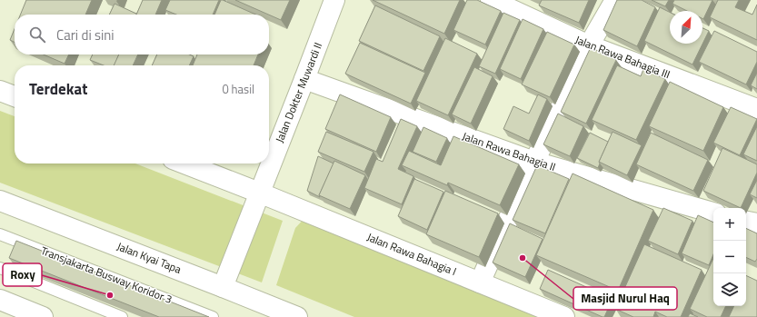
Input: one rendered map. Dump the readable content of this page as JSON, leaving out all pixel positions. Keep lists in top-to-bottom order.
{
  "streets": {
    "street": [
      "Jalan Rawa Bahagia III",
      "Jalan Dokter Muwardi II",
      "Jalan Rawa Bahagia II",
      "Jalan Rawa Bahagia I",
      "Jalan Kyai Tapa"
    ],
    "lane": ["Transjakarta Busway Koridor 3"]
  },
  "crossings": [
    ["Jalan Dokter Muwardi II", "Jalan Rawa Bahagia II"],
    ["Jalan Dokter Muwardi II", "Jalan Rawa Bahagia I"],
    ["Jalan Dokter Muwardi II", "Jalan Kyai Tapa"]
  ],
  "places": ["Masjid Nurul Haq", "Roxy"],
  "north": "top right",
  "page": {
    "search": "Cari di sini",
    "heading": ["Terdekat", "0 hasil"],
    "map_buttons": ["+", "−"]
  }
}
